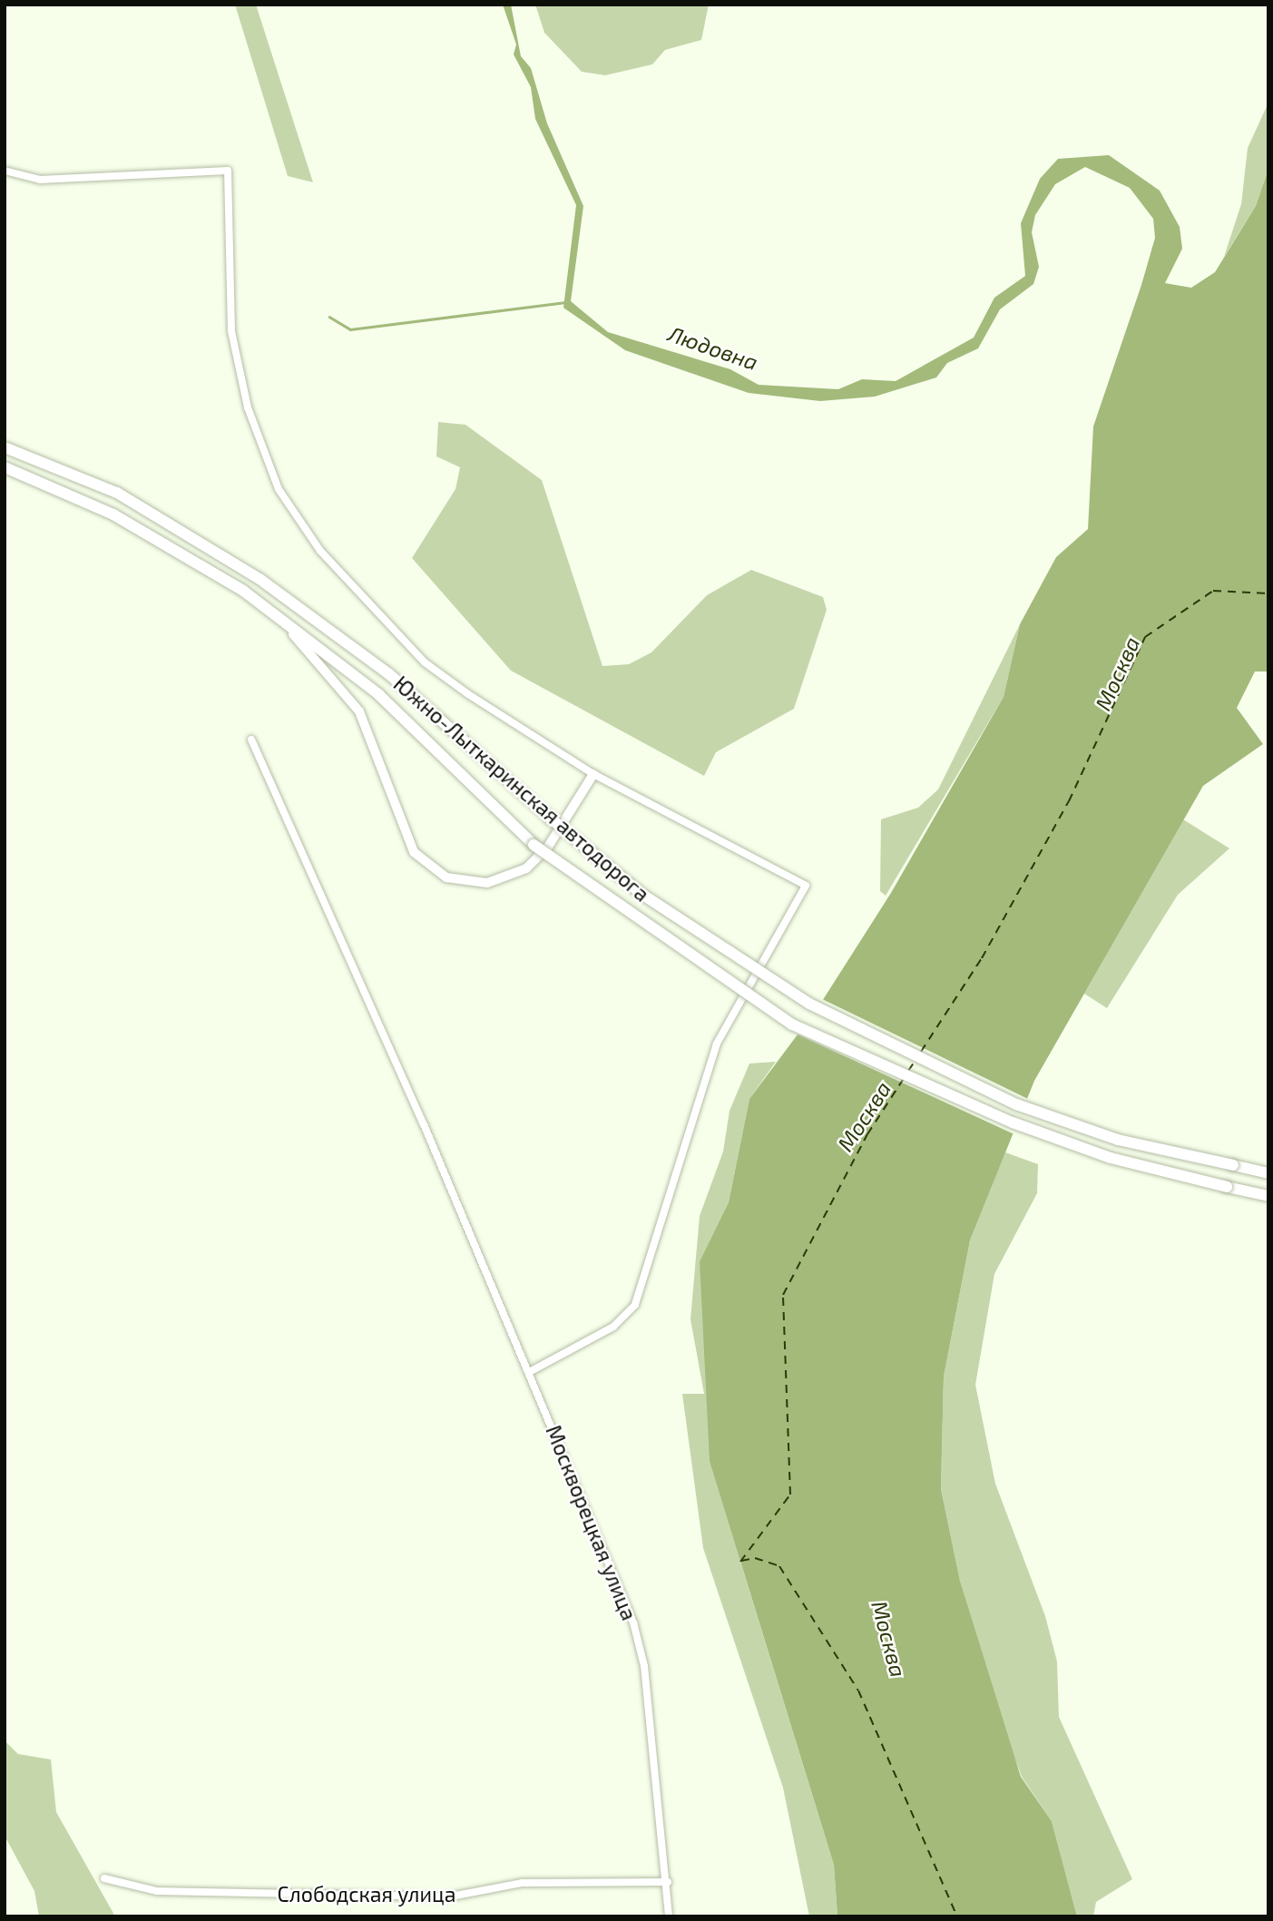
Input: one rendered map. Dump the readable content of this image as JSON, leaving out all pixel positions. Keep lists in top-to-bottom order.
{
  "streets": {
    "main road": ["Южно-Лыткаринская автодорога"],
    "street": ["Москворецкая улица", "Слободская улица"]
  },
  "crossings": [
    ["Москворецкая улица", "Слободская улица"]
  ],
  "water": ["Людовна", "Москва"]
}
